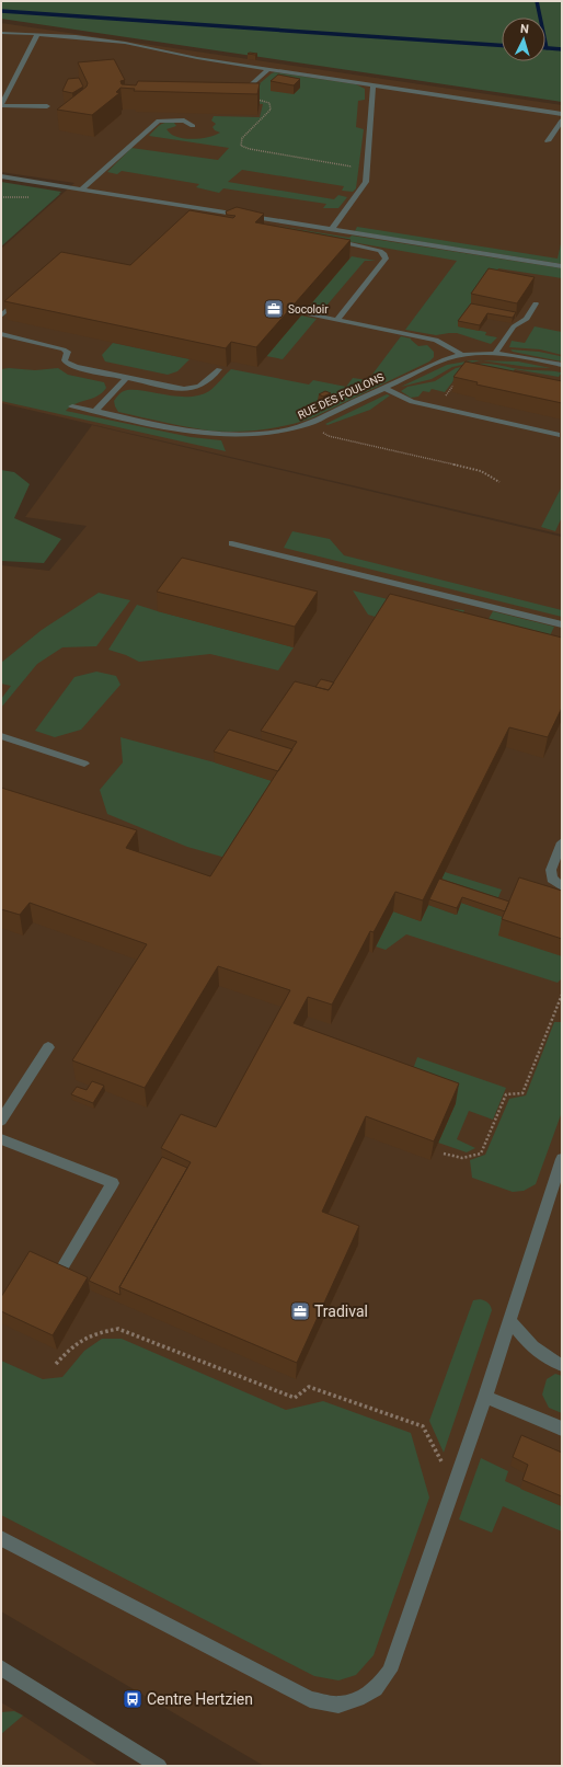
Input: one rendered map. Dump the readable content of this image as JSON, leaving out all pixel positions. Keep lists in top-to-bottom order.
{
  "streets": {
    "street": ["RUE DES FOULONS"]
  },
  "places": {
    "office": ["Socoloir", "Tradival"],
    "bus stop": ["Centre Hertzien"]
  },
  "north": "top"
}
